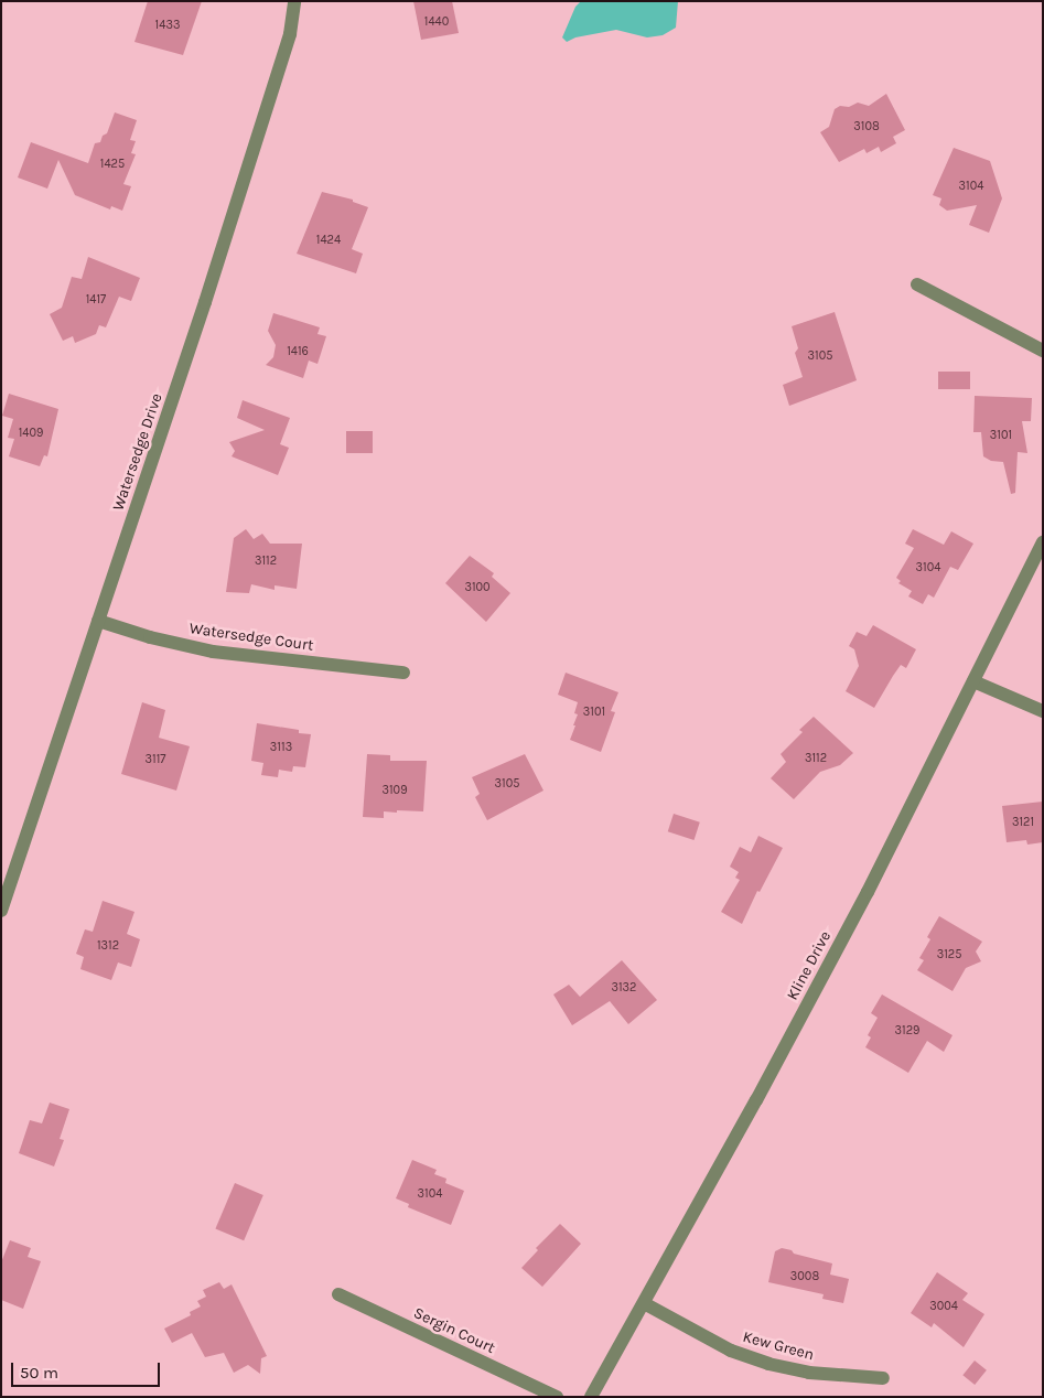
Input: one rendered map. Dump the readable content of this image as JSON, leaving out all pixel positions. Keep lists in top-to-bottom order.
{
  "streets": {
    "street": [
      "Watersedge Drive",
      "Watersedge Court",
      "Kline Drive",
      "Sergin Court",
      "Kew Green"
    ]
  },
  "crossings": [
    ["Watersedge Drive", "Watersedge Court"],
    ["Kline Drive", "Kew Green"]
  ],
  "house_numbers": [
    "1440",
    "1433",
    "3108",
    "1425",
    "3104",
    "1424",
    "1417",
    "1416",
    "3105",
    "1409",
    "3101",
    "3112",
    "3104",
    "3100",
    "3101",
    "3113",
    "3112",
    "3117",
    "3105",
    "3109",
    "3121",
    "1312",
    "3125",
    "3132",
    "3129",
    "3104",
    "3008",
    "3004"
  ],
  "scale_bar": "50 m"
}
